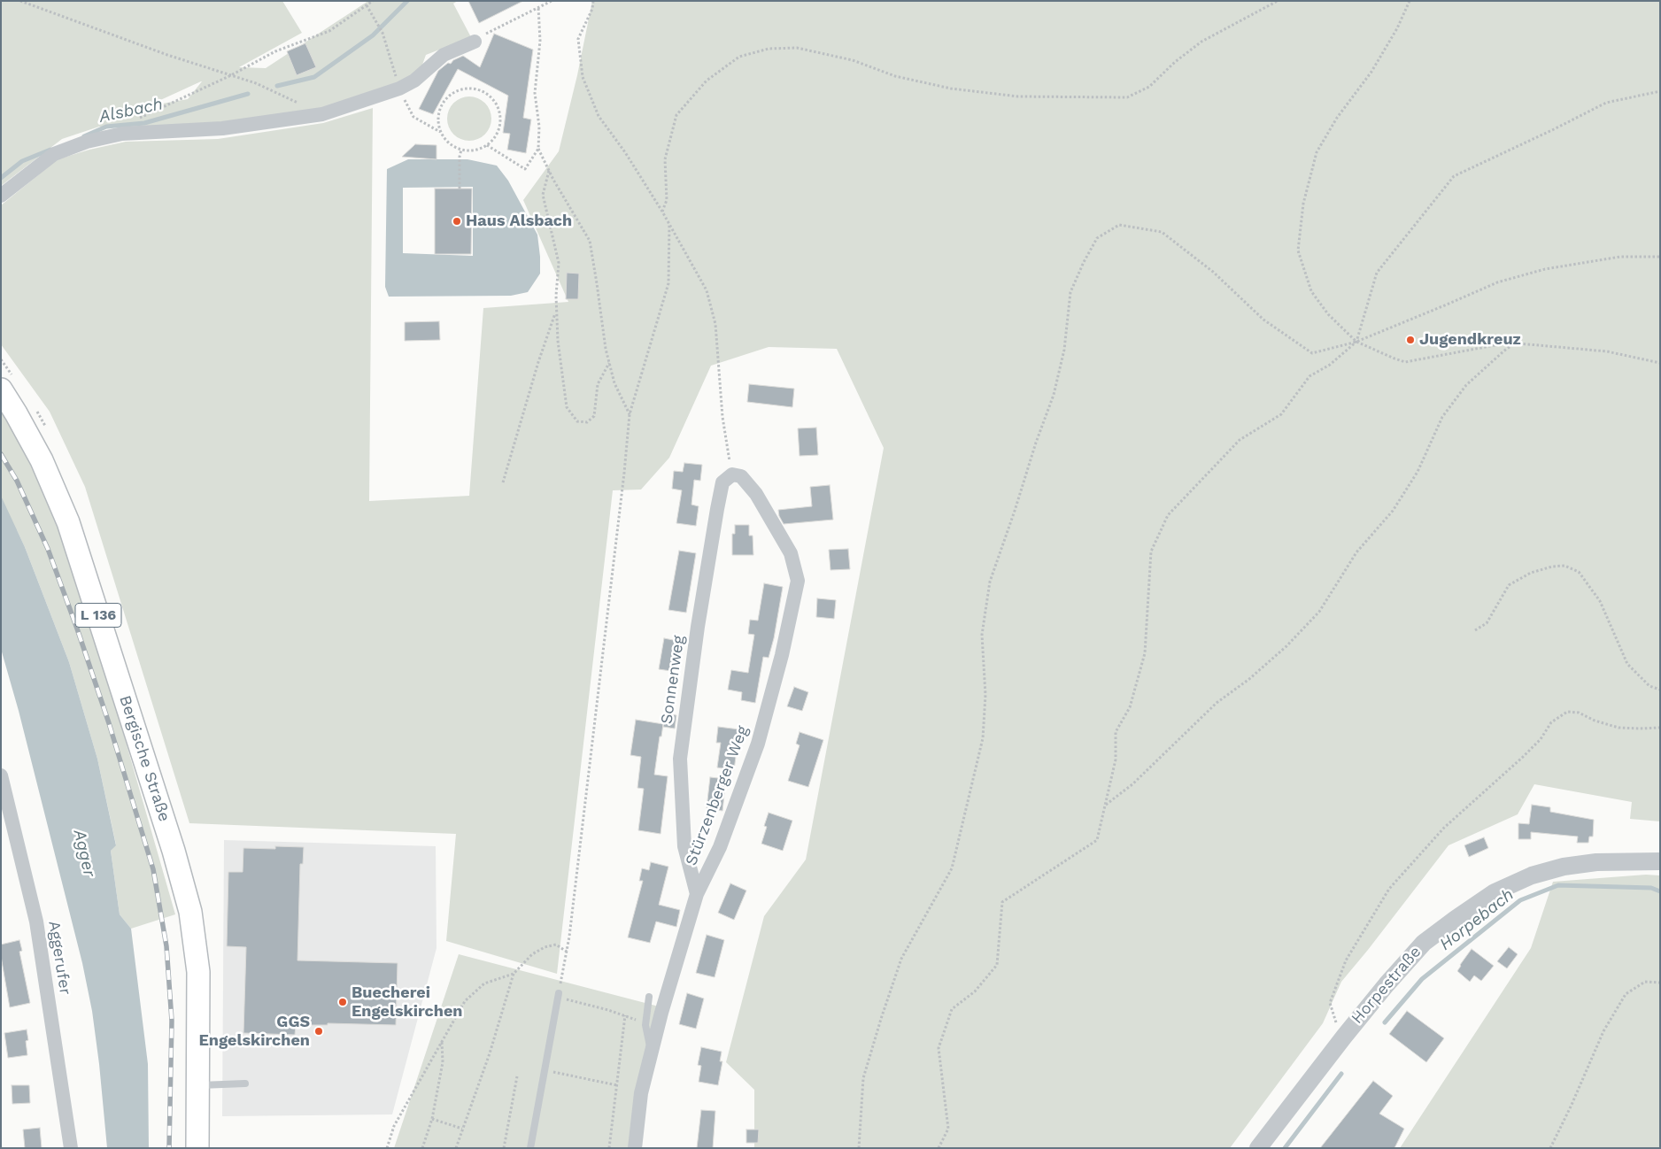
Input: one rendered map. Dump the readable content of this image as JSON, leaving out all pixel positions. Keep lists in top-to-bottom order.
{
  "streets": {
    "main road": ["L 136", "Bergische Straße"],
    "street": [
      "Sonnenweg",
      "Stürzenberger Weg",
      "Aggerufer",
      "Horpestraße"
    ]
  },
  "crossings": [
    ["Sonnenweg", "Stürzenberger Weg"]
  ],
  "water": ["Alsbach", "Agger", "Horpebach"],
  "places": [
    "Haus Alsbach",
    "Jugendkreuz",
    "Buecherei Engelskirchen",
    "GGS Engelskirchen"
  ]
}
